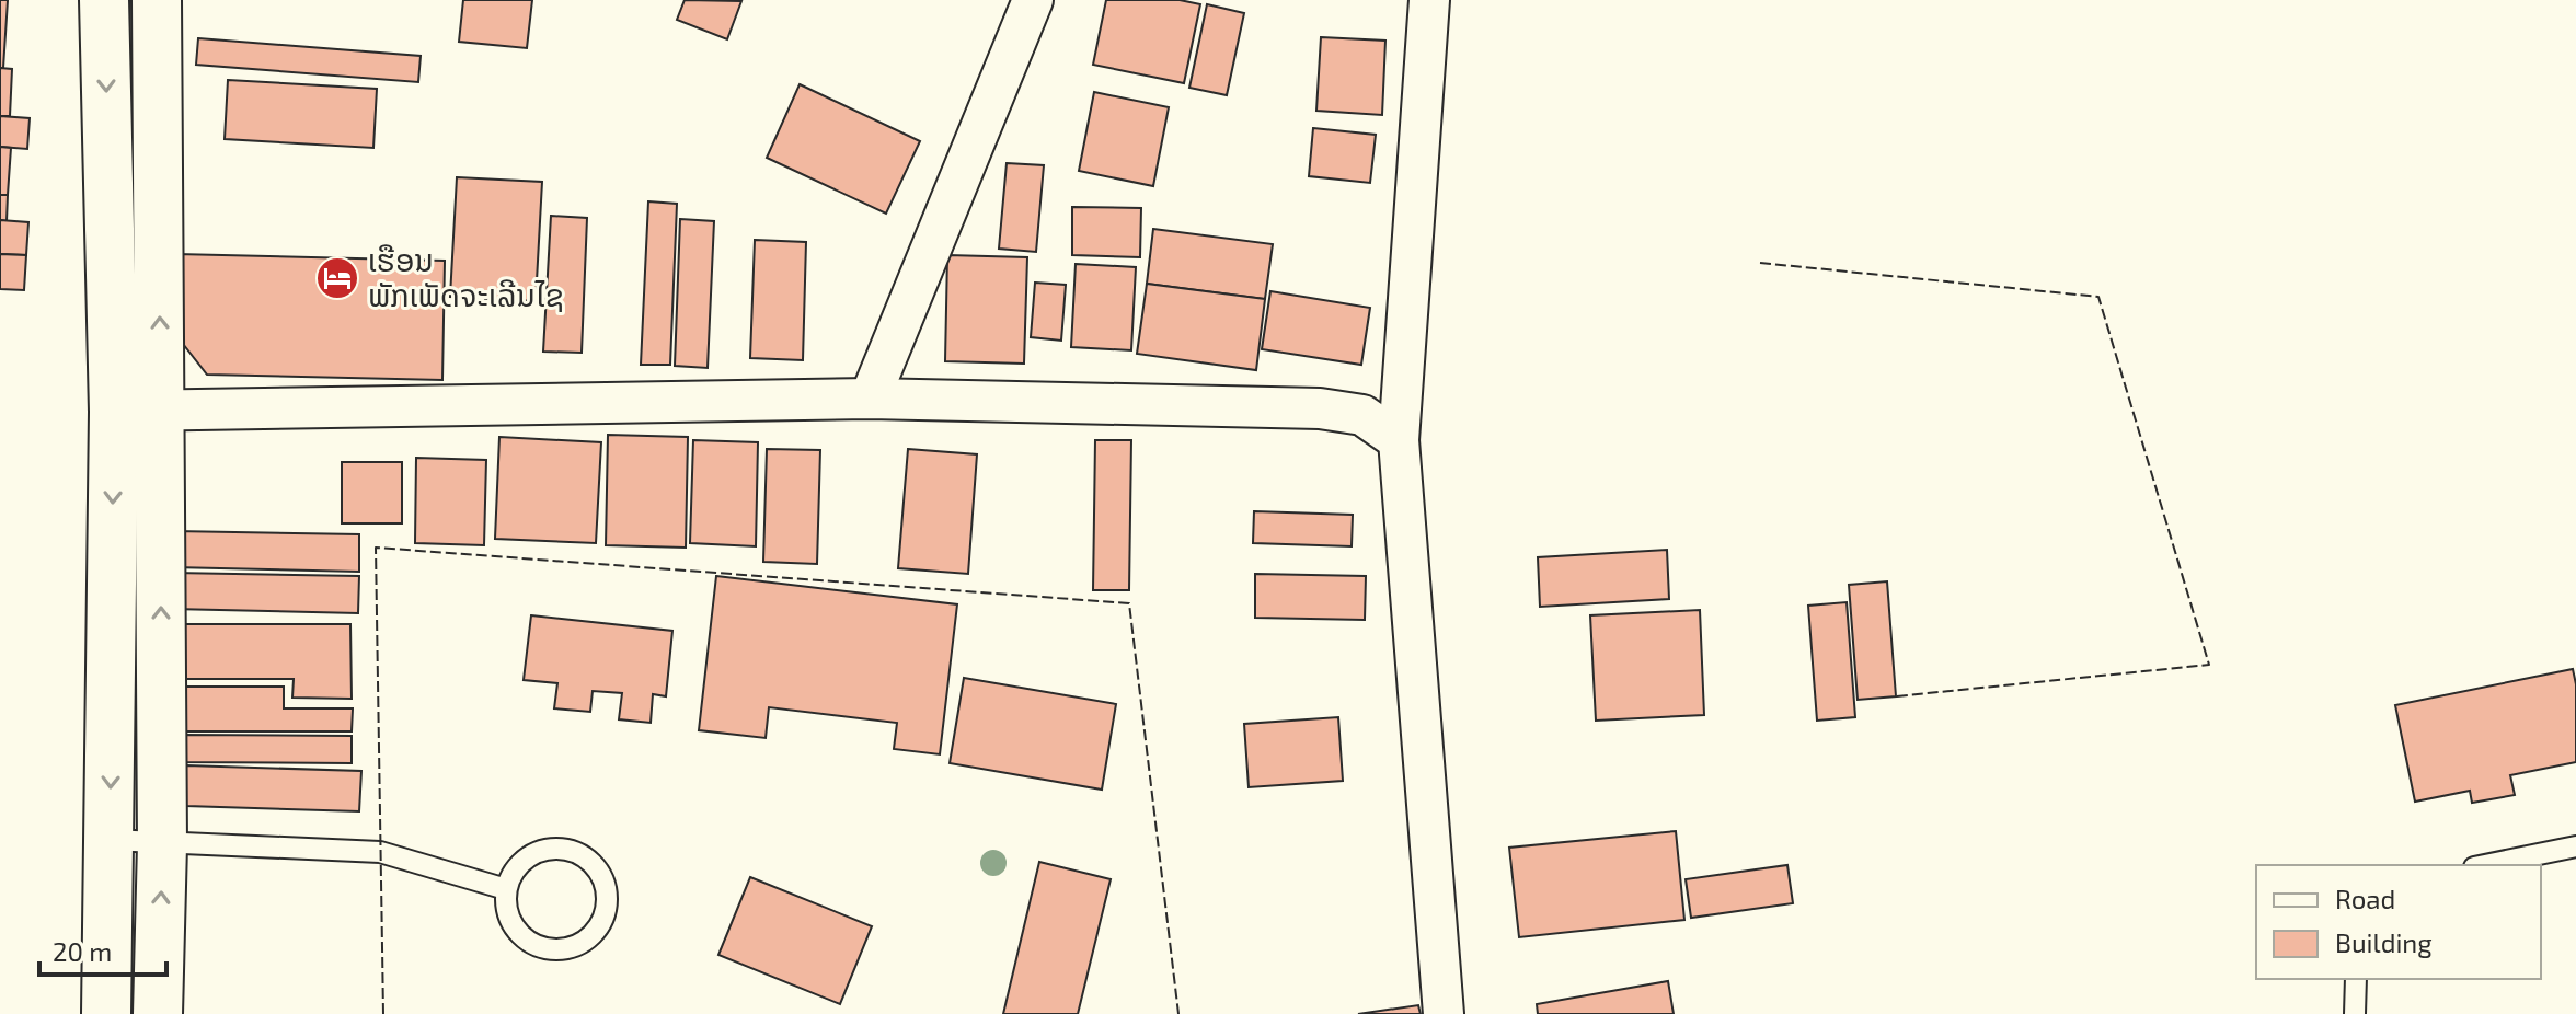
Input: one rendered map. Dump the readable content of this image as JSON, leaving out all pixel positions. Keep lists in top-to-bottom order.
{
  "places": {
    "hotel": ["ເຮືອນ ພັກເພັດຈະເລີນໄຊ"]
  },
  "legend": ["Road", "Building"],
  "scale_bar": "20 m"
}
